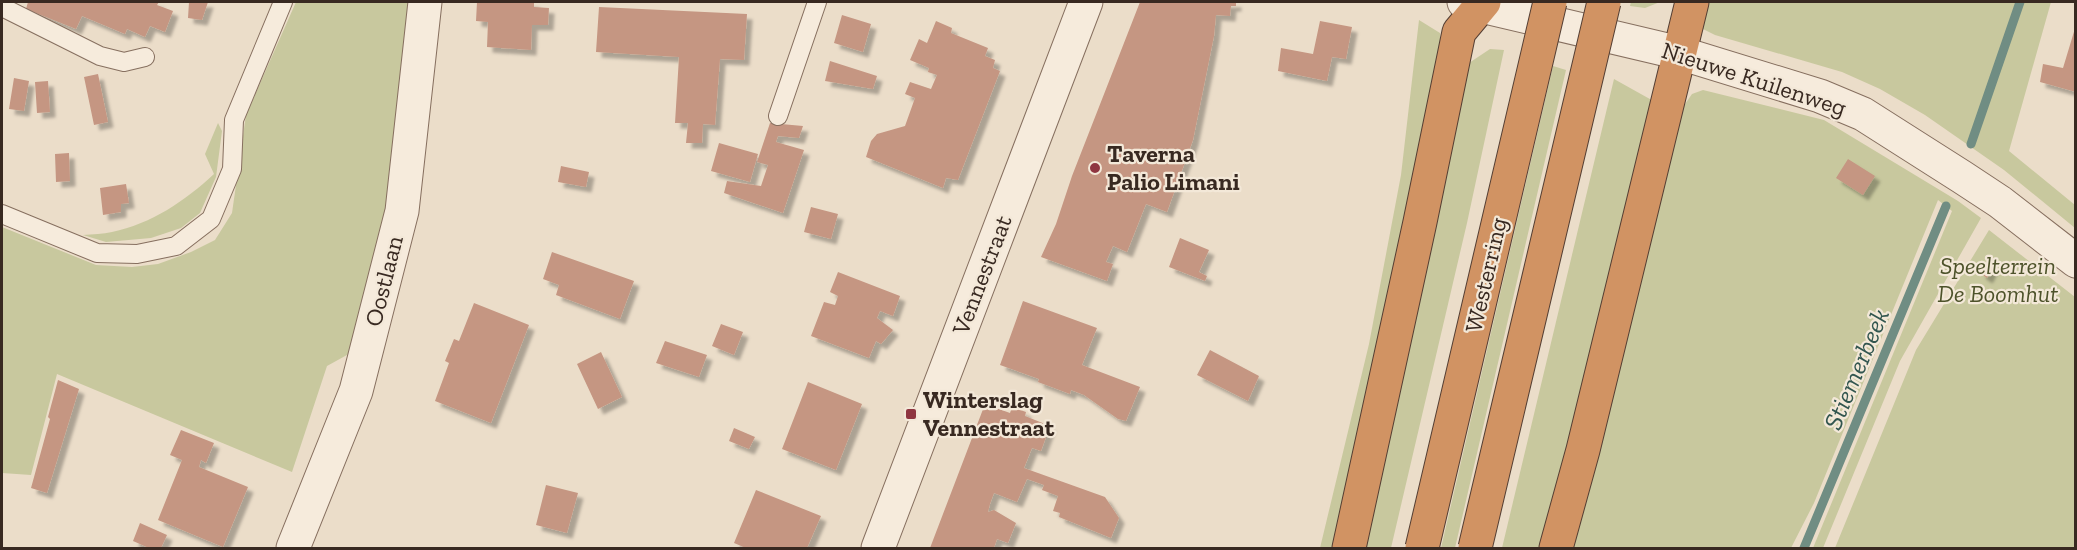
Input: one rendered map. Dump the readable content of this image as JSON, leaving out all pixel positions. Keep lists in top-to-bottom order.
{
  "streets": {
    "highway": ["Westerring"],
    "street": ["Nieuwe Kuilenweg", "Vennestraat", "Oostlaan"]
  },
  "water": ["Stiemerbeek"],
  "parks": ["Speelterrein De Boomhut"],
  "places": {
    "other": ["Taverna Palio Limani"],
    "transit": ["Winterslag Vennestraat"]
  }
}
